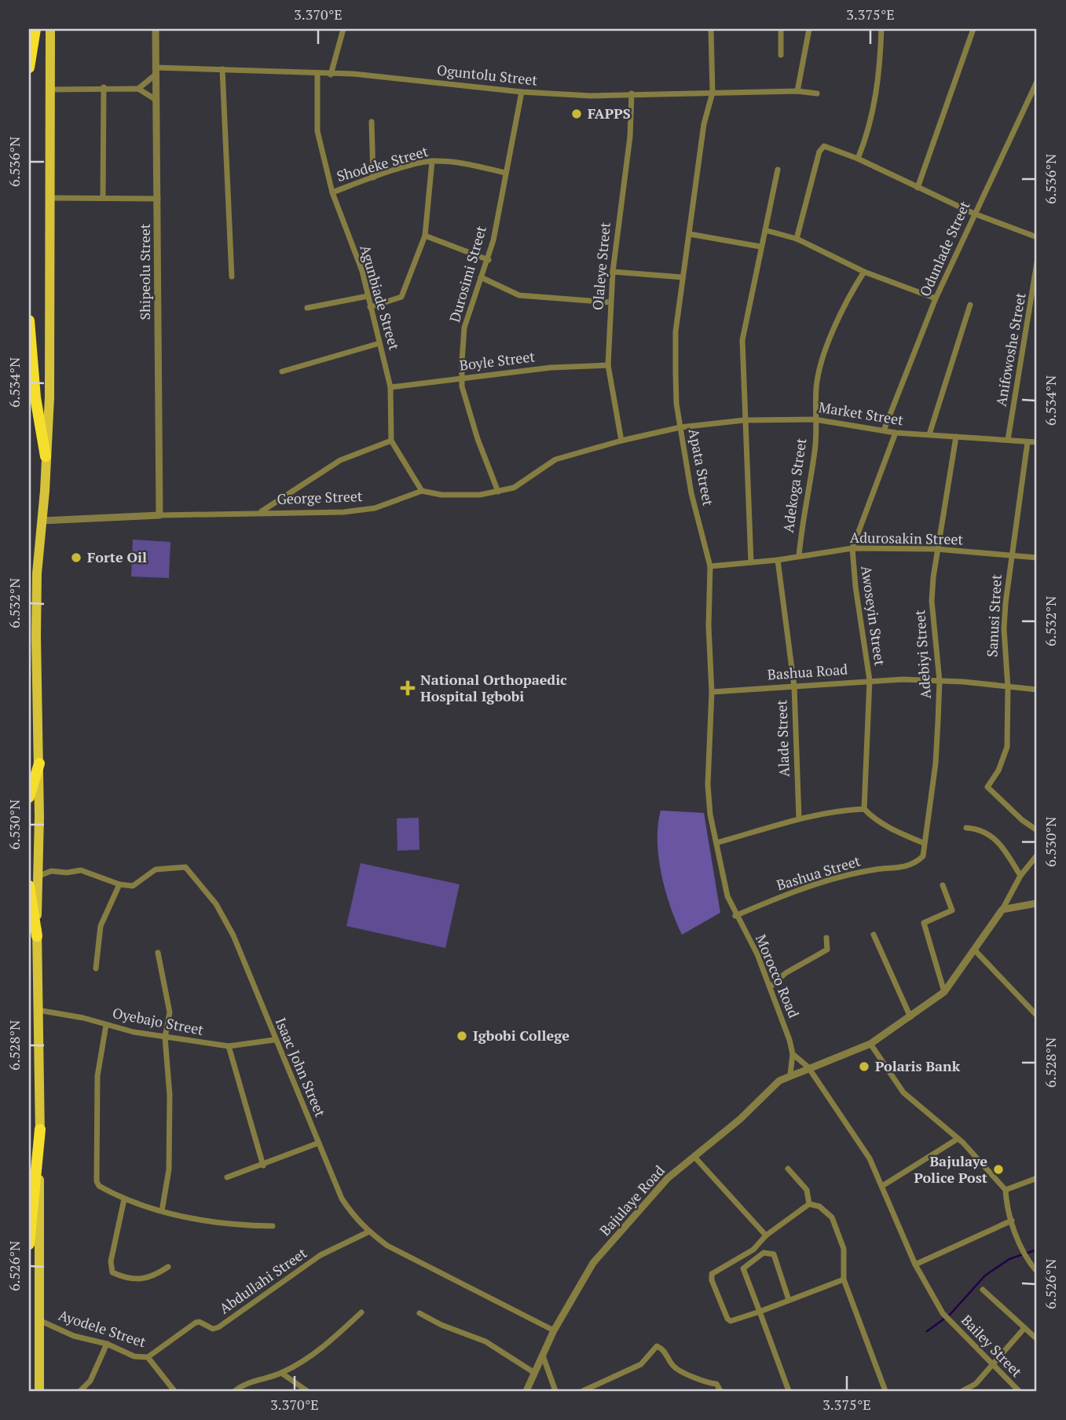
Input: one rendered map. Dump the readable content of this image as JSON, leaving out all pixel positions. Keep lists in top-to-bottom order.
{
  "streets": {
    "street": [
      "Oguntolu Street",
      "Shodeke Street",
      "Odunlade Street",
      "Olaleye Street",
      "Shipeolu Street",
      "Durosimi Street",
      "Agunbiade Street",
      "Anifowoshe Street",
      "Boyle Street",
      "Market Street",
      "Apata Street",
      "Adekoga Street",
      "George Street",
      "Adurosakin Street",
      "Awoseyin Street",
      "Sanusi Street",
      "Adebiyi Street",
      "Bashua Road",
      "Alade Street",
      "Bashua Street",
      "Morocco Road",
      "Oyebajo Street",
      "Isaac John Street",
      "Bajulaye Road",
      "Abdullahi Street",
      "Ayodele Street",
      "Bailey Street"
    ]
  },
  "crossings": [
    ["Oguntolu Street", "Olaleye Street"],
    ["Oguntolu Street", "Shipeolu Street"],
    ["Oguntolu Street", "Durosimi Street"],
    ["Oguntolu Street", "Agunbiade Street"],
    ["Oguntolu Street", "Apata Street"],
    ["Shodeke Street", "Durosimi Street"],
    ["Shodeke Street", "Agunbiade Street"],
    ["Odunlade Street", "Market Street"],
    ["Olaleye Street", "Boyle Street"],
    ["Olaleye Street", "George Street"],
    ["Shipeolu Street", "George Street"],
    ["Durosimi Street", "Boyle Street"],
    ["Durosimi Street", "George Street"],
    ["Agunbiade Street", "Boyle Street"],
    ["Anifowoshe Street", "Market Street"],
    ["Market Street", "Apata Street"],
    ["Market Street", "Adekoga Street"],
    ["Market Street", "George Street"],
    ["Market Street", "Awoseyin Street"],
    ["Market Street", "Sanusi Street"],
    ["Market Street", "Adebiyi Street"],
    ["Apata Street", "George Street"],
    ["Apata Street", "Adurosakin Street"],
    ["Apata Street", "Bashua Road"],
    ["Apata Street", "Bashua Street"],
    ["Apata Street", "Morocco Road"],
    ["Adekoga Street", "Adurosakin Street"],
    ["Adurosakin Street", "Awoseyin Street"],
    ["Adurosakin Street", "Sanusi Street"],
    ["Adurosakin Street", "Adebiyi Street"],
    ["Adurosakin Street", "Alade Street"],
    ["Awoseyin Street", "Bashua Road"],
    ["Sanusi Street", "Bashua Road"],
    ["Adebiyi Street", "Bashua Road"],
    ["Adebiyi Street", "Bashua Street"],
    ["Bashua Road", "Alade Street"],
    ["Bashua Street", "Morocco Road"],
    ["Morocco Road", "Bajulaye Road"],
    ["Morocco Road", "Bailey Street"],
    ["Oyebajo Street", "Isaac John Street"],
    ["Isaac John Street", "Bajulaye Road"],
    ["Isaac John Street", "Abdullahi Street"],
    ["Abdullahi Street", "Ayodele Street"]
  ],
  "places": {
    "other": [
      "FAPPS",
      "Forte Oil",
      "Igbobi College",
      "Polaris Bank",
      "Bajulaye Police Post"
    ],
    "health": ["National Orthopaedic Hospital Igbobi"]
  },
  "coordinates": [
    "3.370°E",
    "3.375°E",
    "6.536°N",
    "6.534°N",
    "6.532°N",
    "6.530°N",
    "6.528°N",
    "6.526°N"
  ]
}
